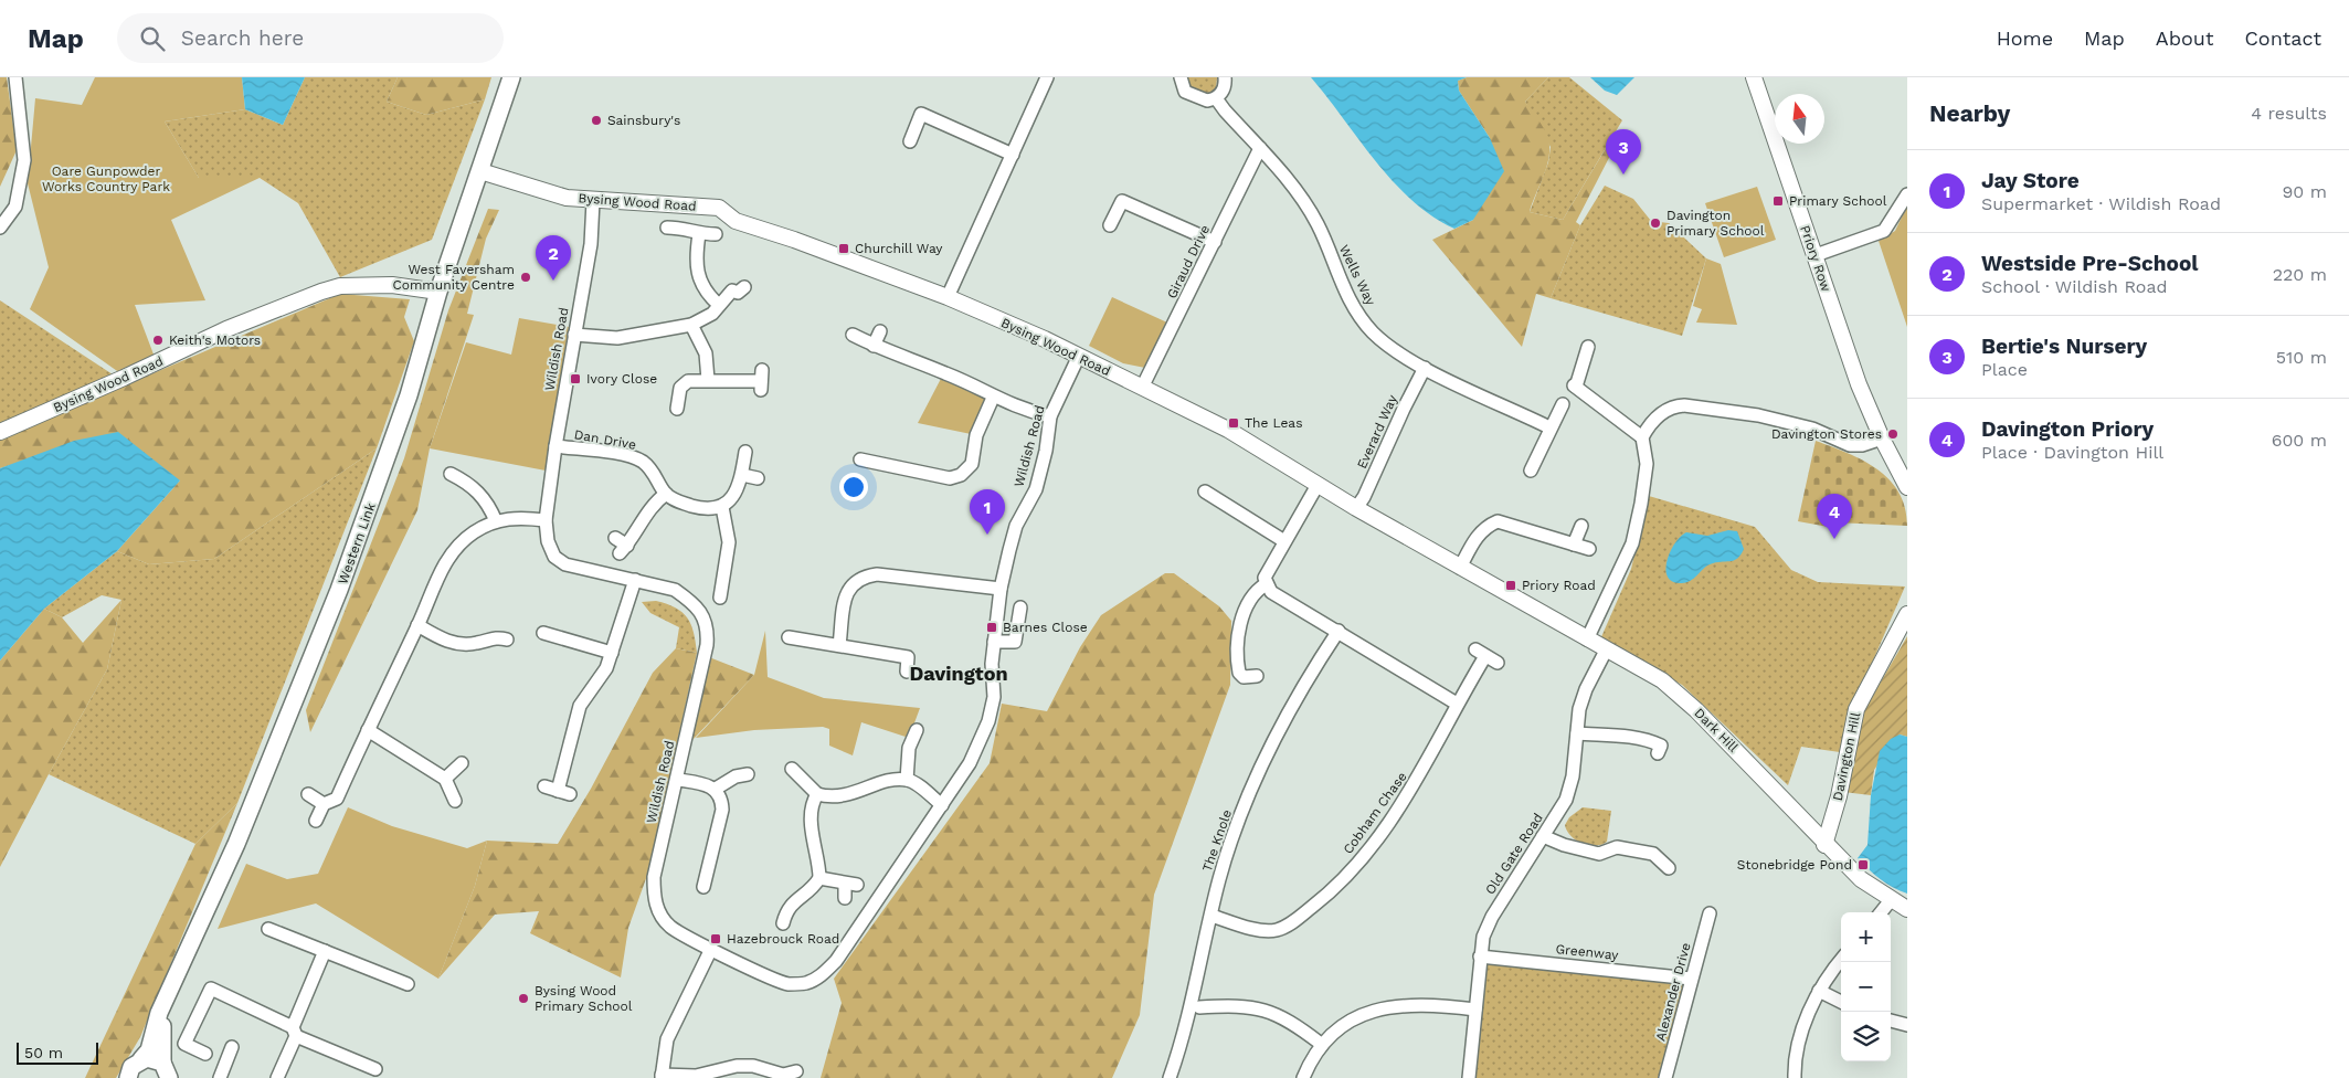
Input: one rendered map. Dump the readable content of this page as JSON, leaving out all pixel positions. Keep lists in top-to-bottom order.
{
  "streets": {
    "main road": ["Western Link"],
    "street": [
      "Bysing Wood Road",
      "Priory Row",
      "Giraud Drive",
      "Wells Way",
      "Wildish Road",
      "Everard Way",
      "Dan Drive",
      "Dark Hill",
      "Davington Hill",
      "Cobham Chase",
      "The Knole",
      "Old Gate Road",
      "Greenway",
      "Alexander Drive"
    ]
  },
  "crossings": [
    ["Bysing Wood Road", "Giraud Drive"],
    ["Bysing Wood Road", "Wildish Road"],
    ["Bysing Wood Road", "Everard Way"],
    ["Bysing Wood Road", "Western Link"],
    ["Bysing Wood Road", "Dark Hill"],
    ["Giraud Drive", "Wells Way"],
    ["Wells Way", "Everard Way"],
    ["Wildish Road", "Dan Drive"],
    ["Dark Hill", "Davington Hill"],
    ["Dark Hill", "Old Gate Road"],
    ["Cobham Chase", "The Knole"],
    ["Old Gate Road", "Greenway"],
    ["Greenway", "Alexander Drive"]
  ],
  "districts": ["Davington"],
  "parks": ["Oare Gunpowder Works Country Park"],
  "places": {
    "other": [
      "Sainsbury's",
      "Davington Primary School",
      "West Faversham Community Centre",
      "Keith's Motors",
      "Davington Stores",
      "Bysing Wood Primary School"
    ],
    "transit": [
      "Primary School",
      "Churchill Way",
      "Ivory Close",
      "The Leas",
      "Priory Road",
      "Barnes Close",
      "Stonebridge Pond",
      "Hazebrouck Road"
    ]
  },
  "scale_bar": "50 m",
  "north": "top",
  "page": {
    "header": "Map",
    "search": "Search here",
    "nav": [
      "Home",
      "Map",
      "About",
      "Contact"
    ],
    "heading": ["Nearby", "4 results"],
    "pins": [
      "3",
      "2",
      "1",
      "4"
    ],
    "list": [
      {
        "mark": "1",
        "name": "Jay Store",
        "note": "Supermarket · Wildish Road",
        "value": "90 m"
      },
      {
        "mark": "2",
        "name": "Westside Pre-School",
        "note": "School · Wildish Road",
        "value": "220 m"
      },
      {
        "mark": "3",
        "name": "Bertie's Nursery",
        "note": "Place",
        "value": "510 m"
      },
      {
        "mark": "4",
        "name": "Davington Priory",
        "note": "Place · Davington Hill",
        "value": "600 m"
      }
    ],
    "map_buttons": ["+", "−"],
    "scale": "50 m"
  }
}
